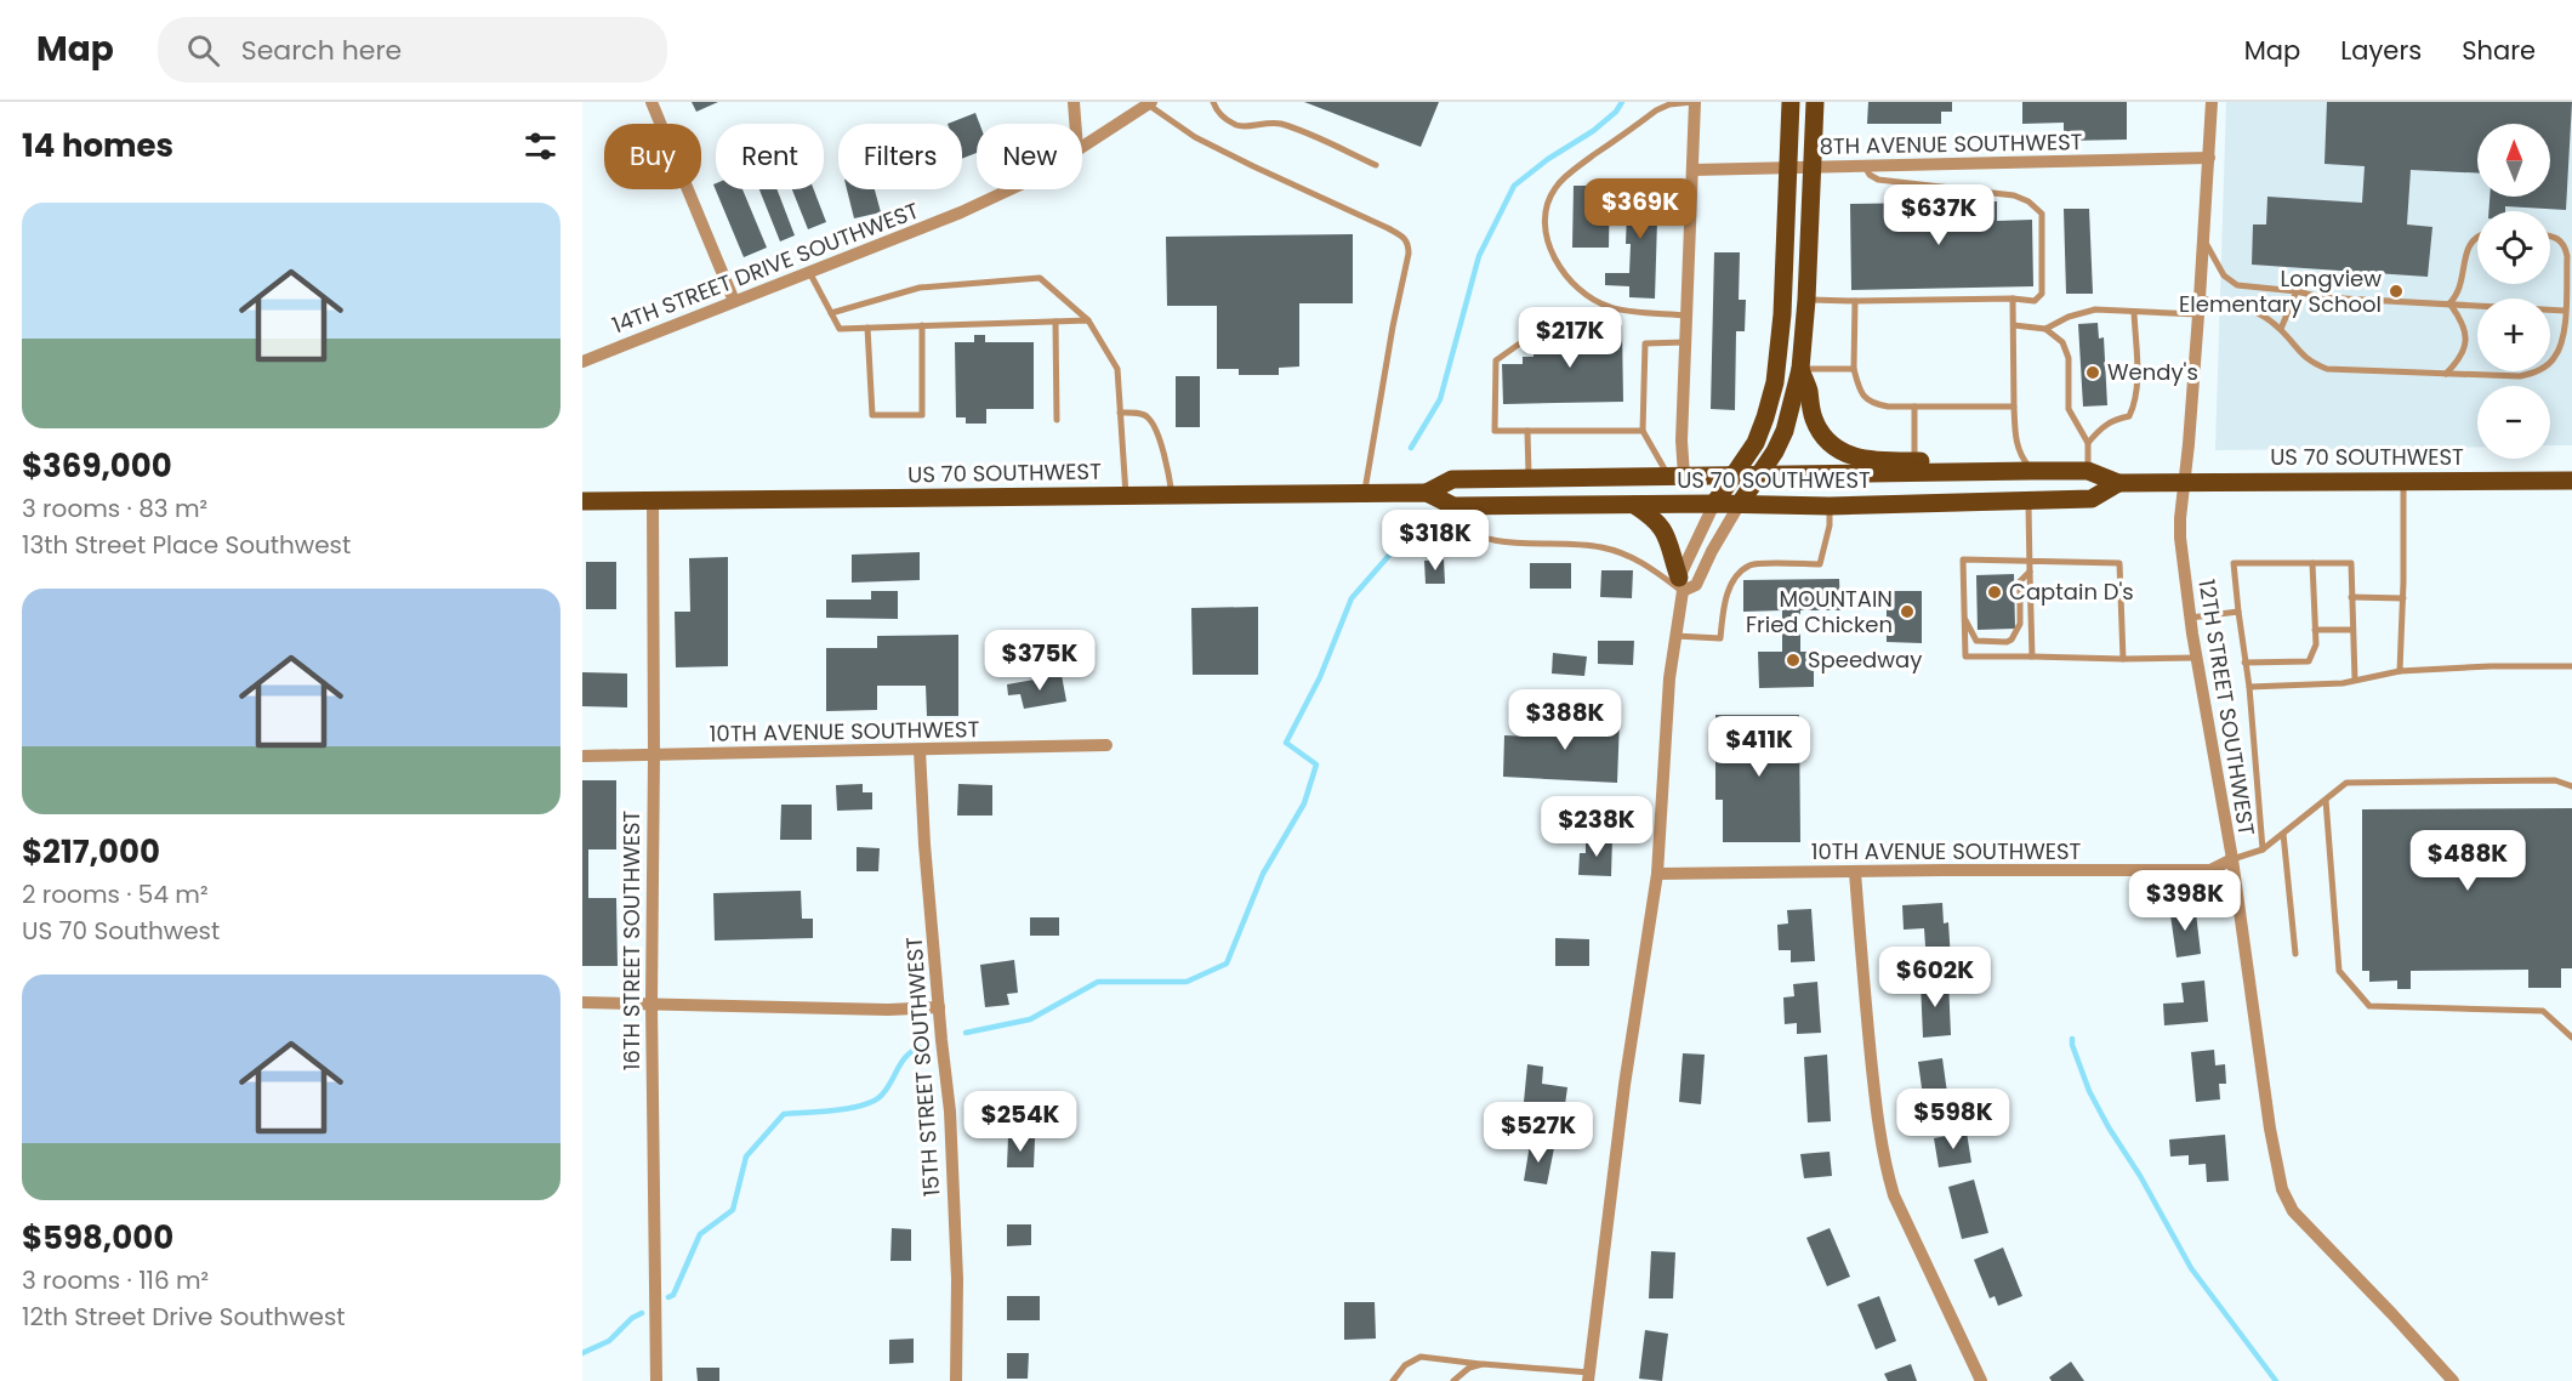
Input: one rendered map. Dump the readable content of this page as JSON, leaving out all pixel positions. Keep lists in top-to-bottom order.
{
  "streets": {
    "main road": ["US 70 SOUTHWEST"],
    "street": [
      "8TH AVENUE SOUTHWEST",
      "14TH STREET DRIVE SOUTHWEST",
      "12TH STREET SOUTHWEST",
      "10TH AVENUE SOUTHWEST",
      "16TH STREET SOUTHWEST",
      "15TH STREET SOUTHWEST"
    ]
  },
  "crossings": [
    ["8TH AVENUE SOUTHWEST", "12TH STREET SOUTHWEST"],
    ["US 70 SOUTHWEST", "12TH STREET SOUTHWEST"],
    ["US 70 SOUTHWEST", "16TH STREET SOUTHWEST"],
    ["12TH STREET SOUTHWEST", "10TH AVENUE SOUTHWEST"],
    ["10TH AVENUE SOUTHWEST", "16TH STREET SOUTHWEST"],
    ["10TH AVENUE SOUTHWEST", "15TH STREET SOUTHWEST"]
  ],
  "places": [
    "Longview Elementary School",
    "Wendy's",
    "Captain D's",
    "MOUNTAIN Fried Chicken",
    "Speedway"
  ],
  "north": "top",
  "page": {
    "header": "Map",
    "search": "Search here",
    "nav": ["Map", "Layers", "Share"],
    "heading": "14 homes",
    "map_buttons": ["+", "−"],
    "chip": [
      "Buy",
      "Rent",
      "Filters",
      "New"
    ],
    "price": [
      "$369K",
      "$637K",
      "$217K",
      "$318K",
      "$375K",
      "$388K",
      "$411K",
      "$238K",
      "$488K",
      "$398K",
      "$602K",
      "$598K",
      "$254K",
      "$527K"
    ],
    "list": [
      {
        "name": "$369,000",
        "note": "3 rooms · 83 m² · 13th Street Place Southwest"
      },
      {
        "name": "$217,000",
        "note": "2 rooms · 54 m² · US 70 Southwest"
      },
      {
        "name": "$598,000",
        "note": "3 rooms · 116 m² · 12th Street Drive Southwest"
      }
    ]
  }
}
